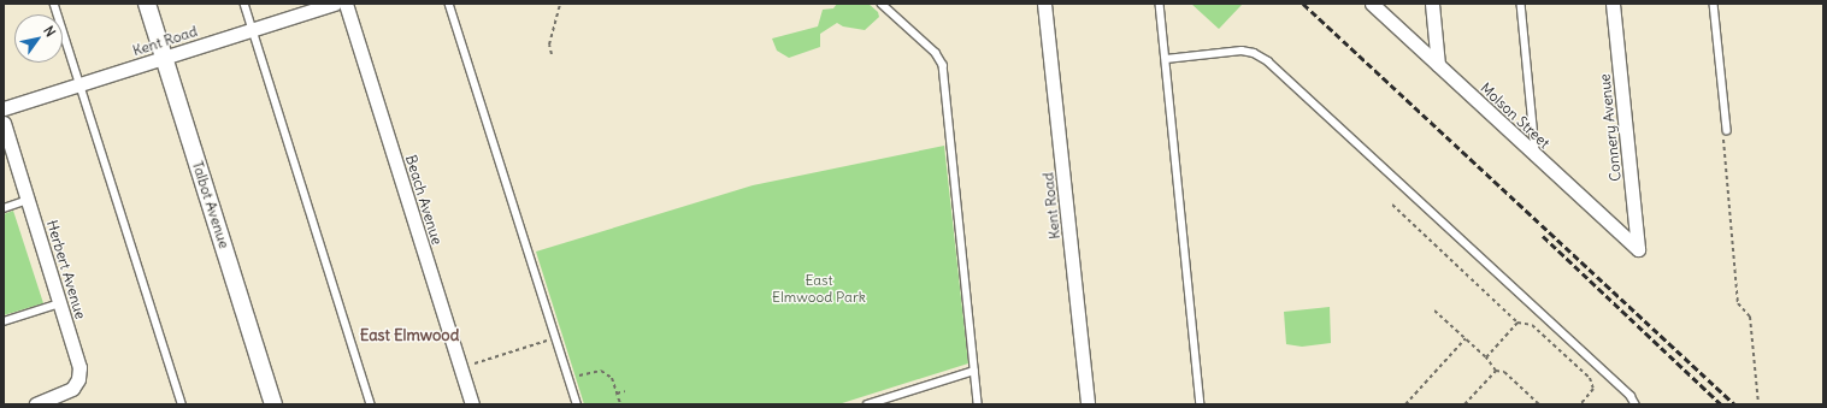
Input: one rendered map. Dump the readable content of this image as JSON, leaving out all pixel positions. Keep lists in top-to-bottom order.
{
  "streets": {
    "street": [
      "Kent Road",
      "Molson Street",
      "Connery Avenue",
      "Beach Avenue",
      "Talbot Avenue",
      "Herbert Avenue"
    ]
  },
  "crossings": [
    ["Kent Road", "Talbot Avenue"],
    ["Molson Street", "Connery Avenue"]
  ],
  "districts": ["East Elmwood"],
  "parks": ["East Elmwood Park"],
  "north": "top right"
}
